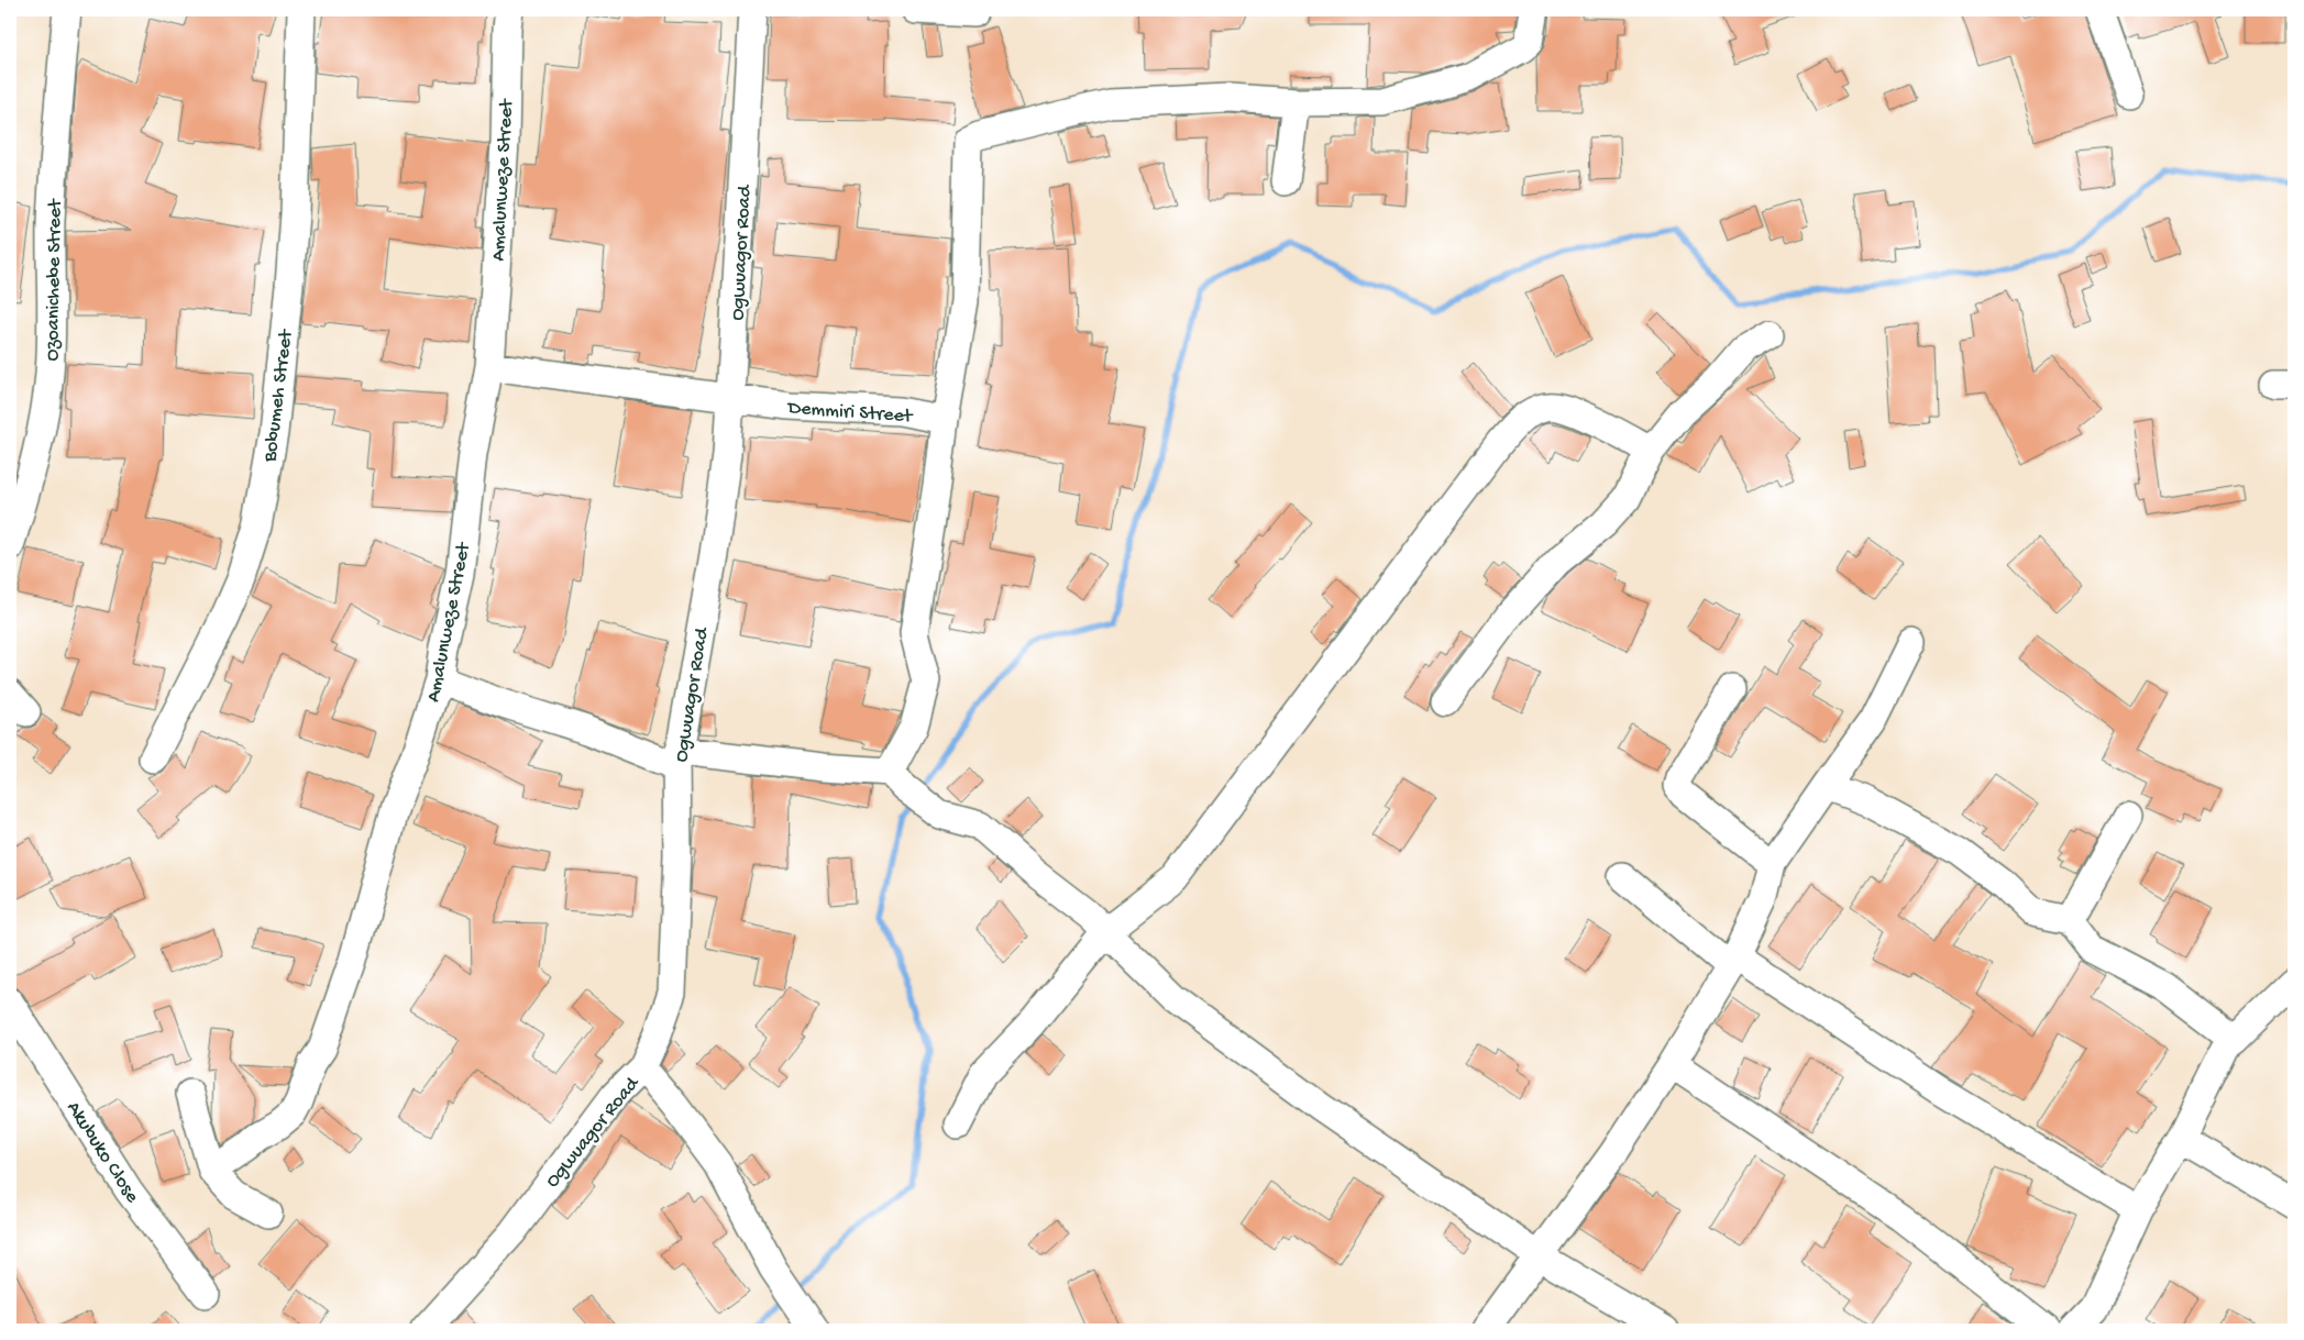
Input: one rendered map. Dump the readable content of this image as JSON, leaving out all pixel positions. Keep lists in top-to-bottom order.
{
  "streets": {
    "street": [
      "Amalunweze Street",
      "Ogwuagor Road",
      "Ozoanichebe Street",
      "Bobumeh Street",
      "Demmiri Street",
      "Akubuko Close"
    ]
  },
  "crossings": [
    ["Amalunweze Street", "Demmiri Street"],
    ["Ogwuagor Road", "Demmiri Street"]
  ]
}
